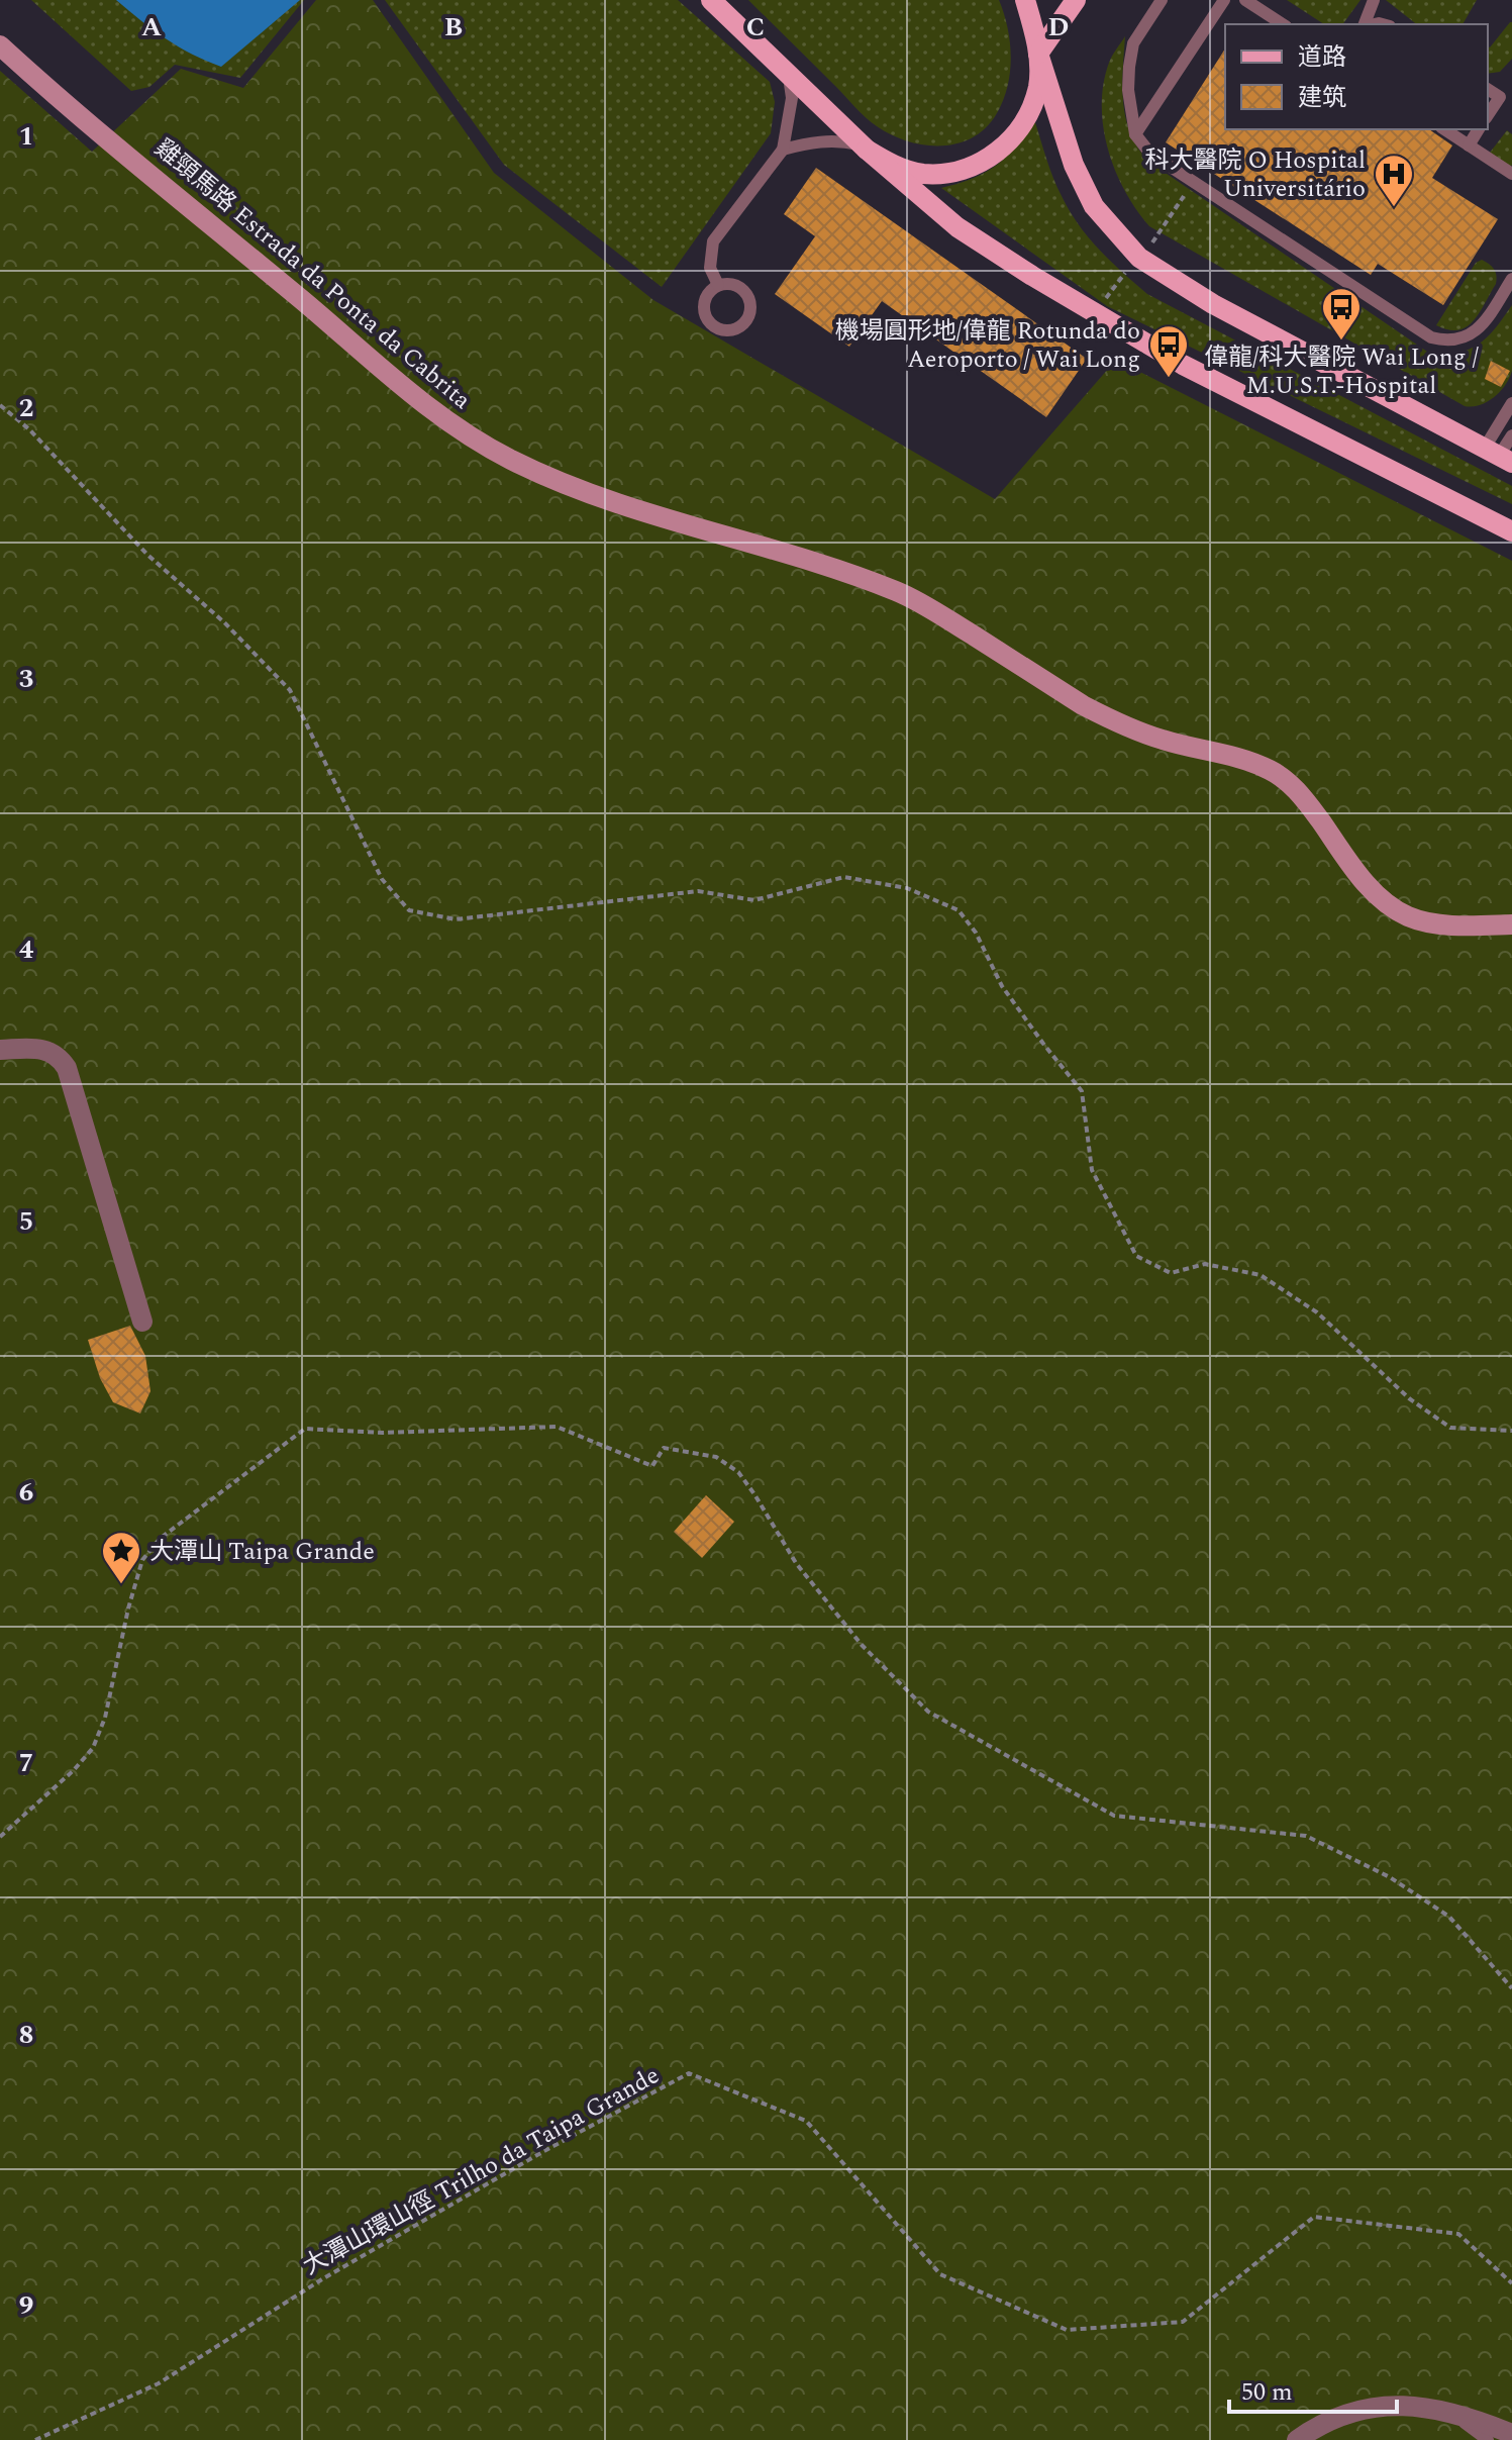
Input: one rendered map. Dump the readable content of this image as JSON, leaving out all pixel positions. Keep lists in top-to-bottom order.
{
  "streets": {
    "street": ["雞頸馬路 Estrada da Ponta da Cabrita"],
    "path": ["大潭山環山徑 Trilho da Taipa Grande"]
  },
  "places": {
    "hospital": ["科大醫院 O Hospital Universitário"],
    "bus stop": ["偉龍/科大醫院 Wai Long / M.U.S.T.-Hospital", "機場圓形地/偉龍 Rotunda do Aeroporto / Wai Long"],
    "place": ["大潭山 Taipa Grande"]
  },
  "legend": ["道路", "建筑"],
  "scale_bar": "50 m",
  "grid": {
    "columns": [
      "A",
      "B",
      "C",
      "D"
    ],
    "rows": [
      "1",
      "2",
      "3",
      "4",
      "5",
      "6",
      "7",
      "8",
      "9"
    ]
  }
}
